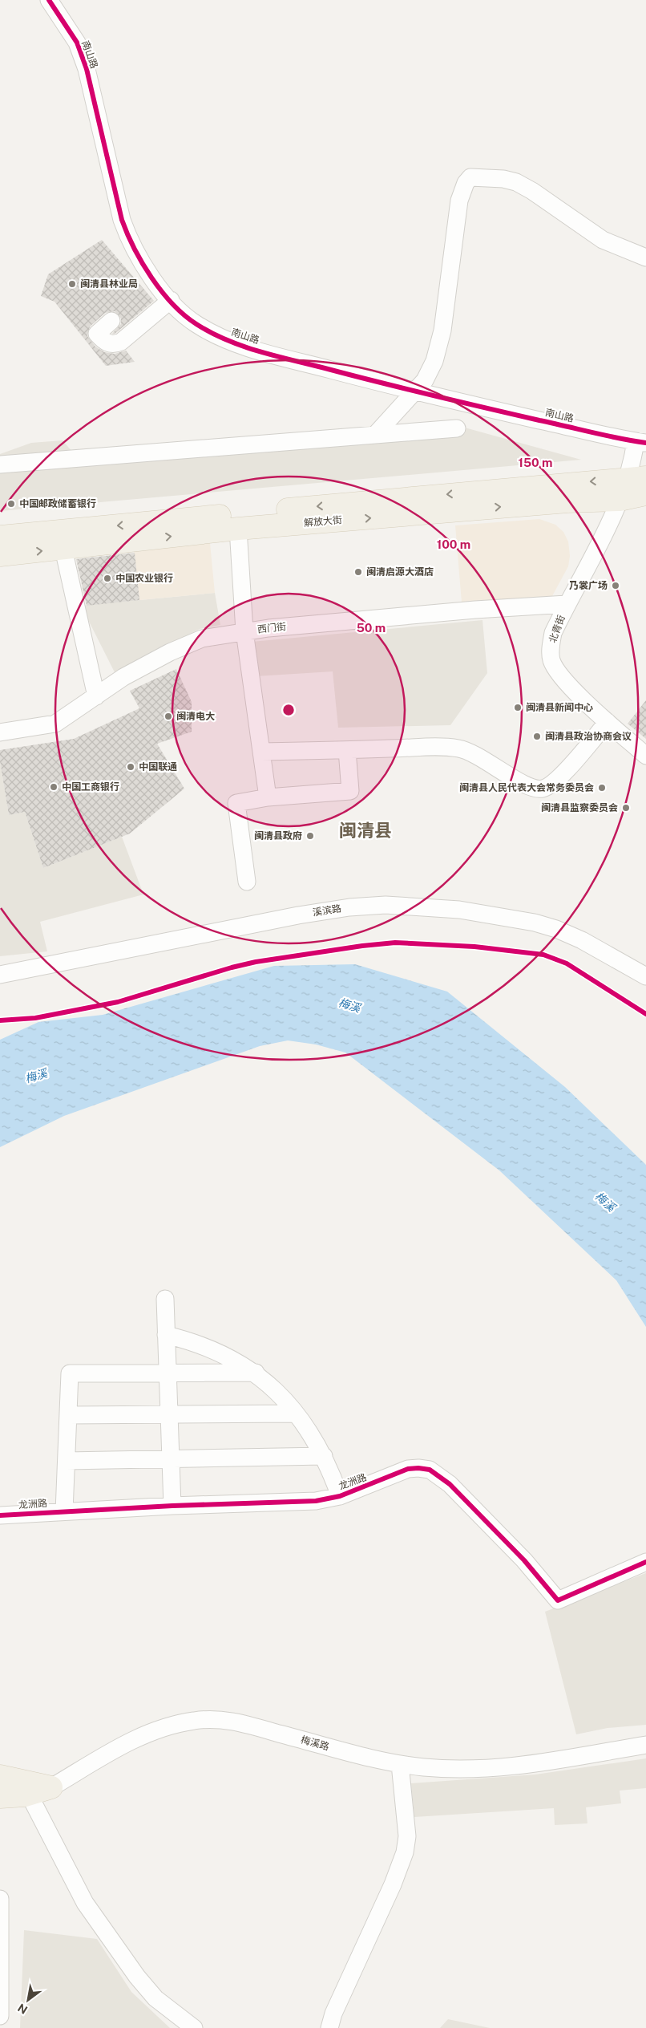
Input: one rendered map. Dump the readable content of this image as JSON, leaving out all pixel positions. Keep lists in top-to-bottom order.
{
  "streets": {
    "main road": ["解放大街"],
    "street": [
      "南山路",
      "西门街",
      "北青街",
      "溪滨路",
      "龙洲路",
      "梅溪路"
    ]
  },
  "crossings": [
    ["南山路", "北青街"],
    ["解放大街", "北青街"],
    ["西门街", "北青街"]
  ],
  "districts": ["闽清县"],
  "water": ["梅溪"],
  "places": [
    "闽清县林业局",
    "中国邮政储蓄银行",
    "闽清启源大酒店",
    "中国农业银行",
    "乃裳广场",
    "闽清县新闻中心",
    "闽清电大",
    "闽清县政治协商会议",
    "中国联通",
    "中国工商银行",
    "闽清县人民代表大会常务委员会",
    "闽清县监察委员会",
    "闽清县政府"
  ],
  "north": "bottom left",
  "rings": ["150 m", "100 m", "50 m"]
}
